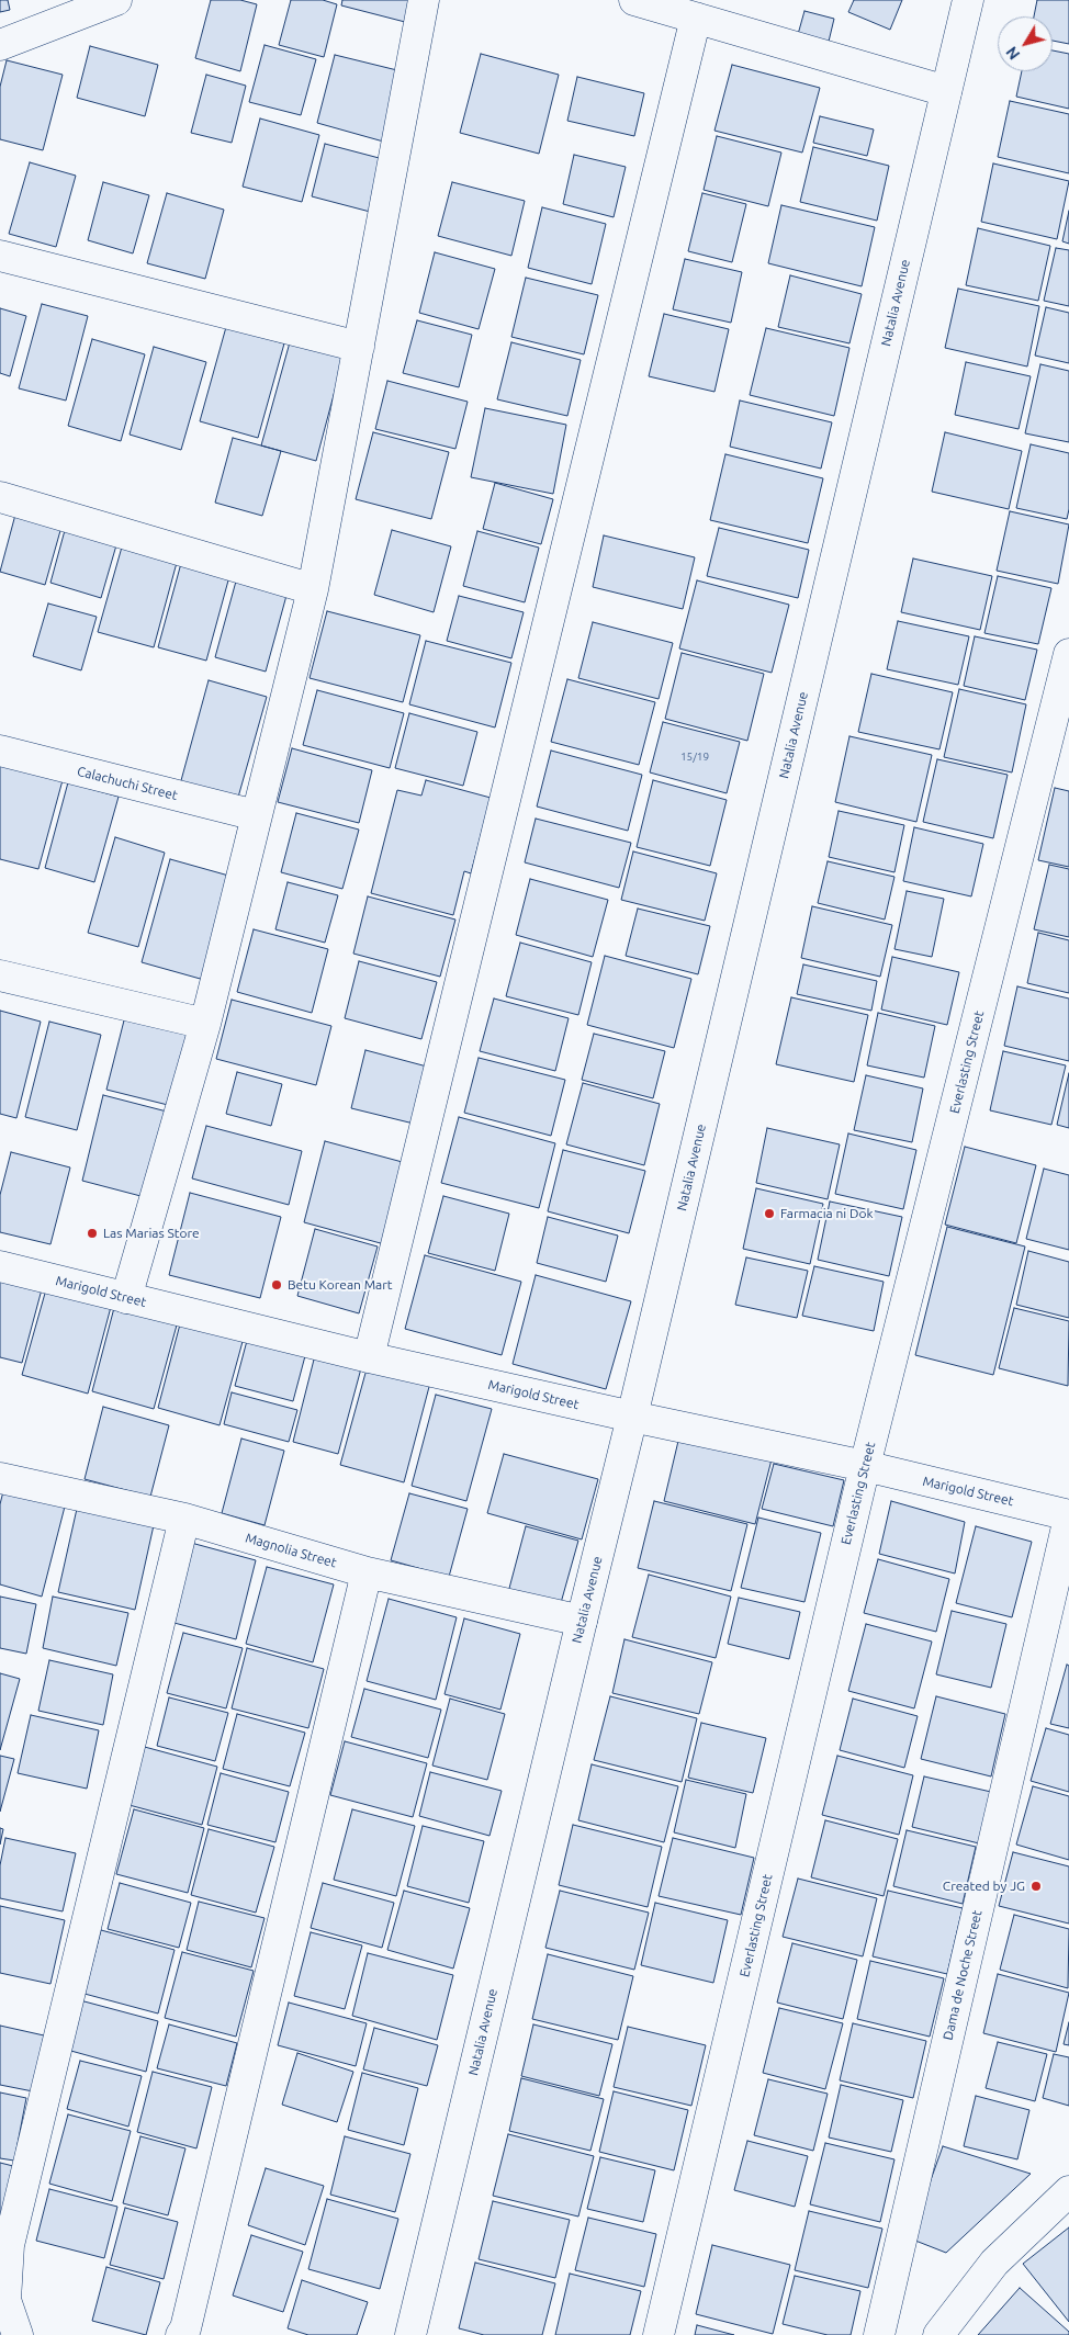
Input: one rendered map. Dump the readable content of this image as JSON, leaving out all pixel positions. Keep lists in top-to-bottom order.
{
  "streets": {
    "street": [
      "Natalia Avenue",
      "Calachuchi Street",
      "Everlasting Street",
      "Marigold Street",
      "Magnolia Street",
      "Dama de Noche Street"
    ]
  },
  "crossings": [
    ["Natalia Avenue", "Marigold Street"],
    ["Natalia Avenue", "Magnolia Street"],
    ["Everlasting Street", "Marigold Street"],
    ["Marigold Street", "Dama de Noche Street"]
  ],
  "places": [
    "Farmacia ni Dok",
    "Las Marias Store",
    "Betu Korean Mart",
    "Created by JG"
  ],
  "house_numbers": ["15/19"],
  "north": "bottom left"
}
